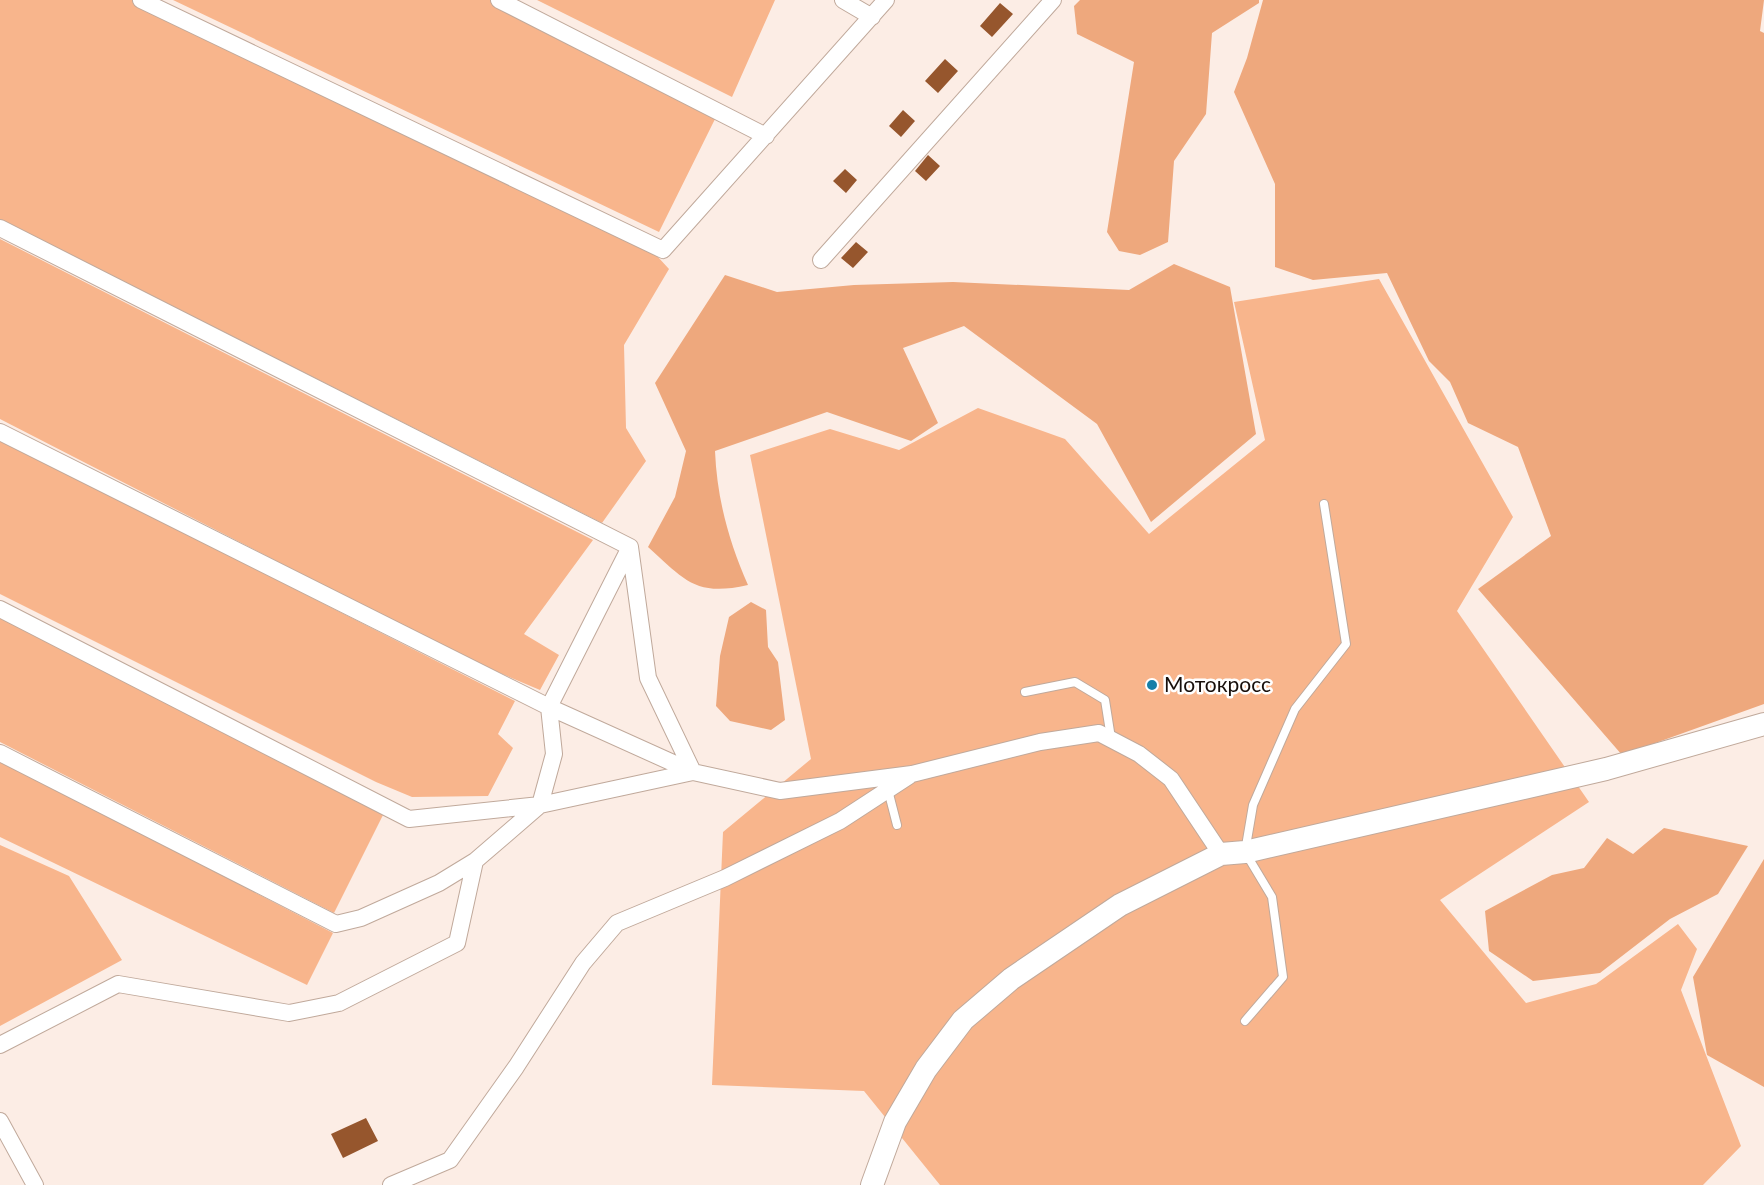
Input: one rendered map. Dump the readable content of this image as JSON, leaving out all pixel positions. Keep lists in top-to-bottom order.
{
  "places": ["Мотокросс"]
}
